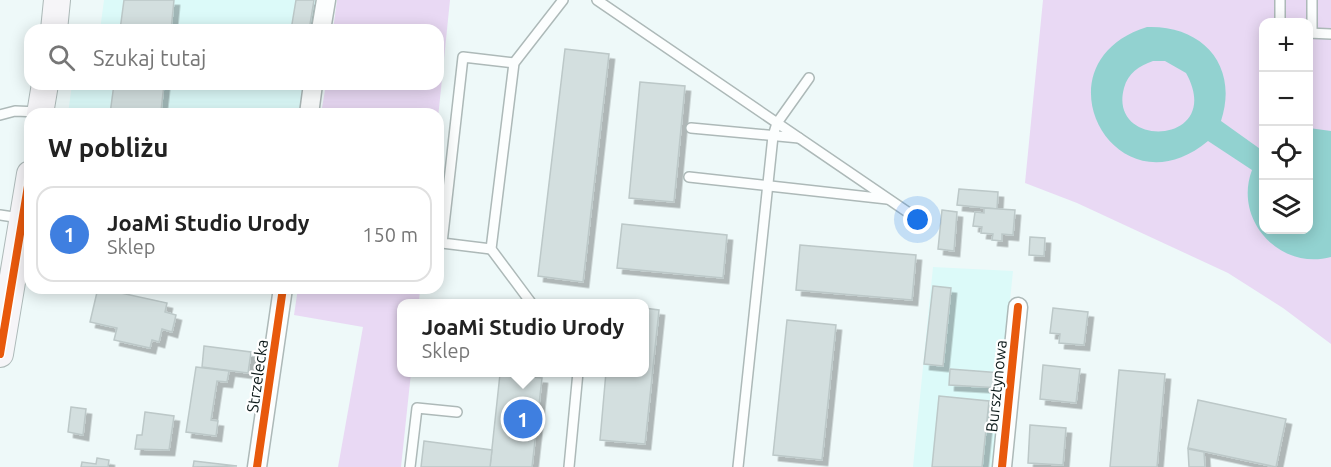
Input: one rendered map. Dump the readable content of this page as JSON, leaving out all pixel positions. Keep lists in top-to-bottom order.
{
  "streets": {
    "street": ["Strzelecka", "Bursztynowa"]
  },
  "page": {
    "map_buttons": ["+", "−"],
    "search": "Szukaj tutaj",
    "heading": "W pobliżu",
    "list": [
      {
        "mark": "1",
        "name": "JoaMi Studio Urody",
        "note": "Sklep",
        "value": "150 m"
      }
    ],
    "popup": ["JoaMi Studio Urody", "Sklep"],
    "pins": "1"
  }
}
